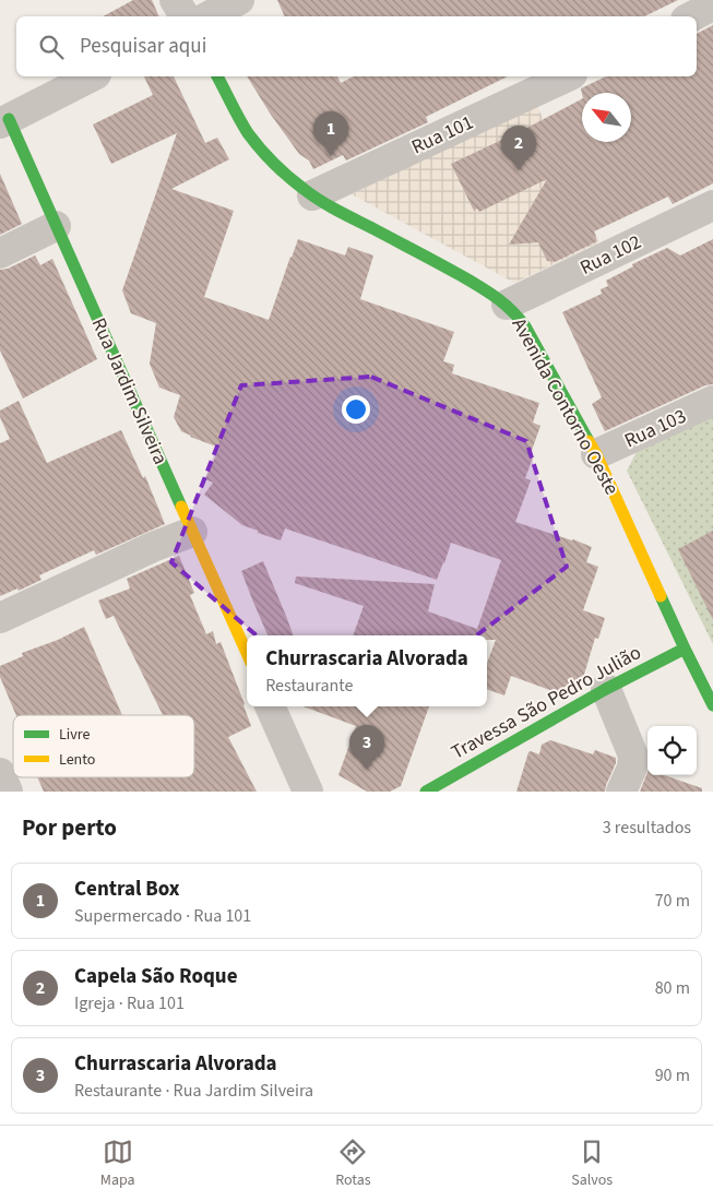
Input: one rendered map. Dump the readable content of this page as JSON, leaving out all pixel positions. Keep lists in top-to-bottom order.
{
  "streets": {
    "street": [
      "Rua 101",
      "Rua 102",
      "Rua Jardim Silveira",
      "Avenida Contorno Oeste",
      "Rua 103",
      "Travessa São Pedro Julião"
    ]
  },
  "crossings": [
    ["Rua 101", "Avenida Contorno Oeste"],
    ["Rua 102", "Avenida Contorno Oeste"],
    ["Avenida Contorno Oeste", "Rua 103"],
    ["Avenida Contorno Oeste", "Travessa São Pedro Julião"]
  ],
  "legend": ["Livre", "Lento"],
  "north": "top left",
  "page": {
    "search": "Pesquisar aqui",
    "pins": ["1", "2", "3"],
    "popup": ["Churrascaria Alvorada", "Restaurante"],
    "heading": ["Por perto", "3 resultados"],
    "list": [
      {
        "mark": "1",
        "name": "Central Box",
        "note": "Supermercado · Rua 101",
        "value": "70 m"
      },
      {
        "mark": "2",
        "name": "Capela São Roque",
        "note": "Igreja · Rua 101",
        "value": "80 m"
      },
      {
        "mark": "3",
        "name": "Churrascaria Alvorada",
        "note": "Restaurante · Rua Jardim Silveira",
        "value": "90 m"
      }
    ],
    "nav": ["Mapa", "Rotas", "Salvos"]
  }
}
